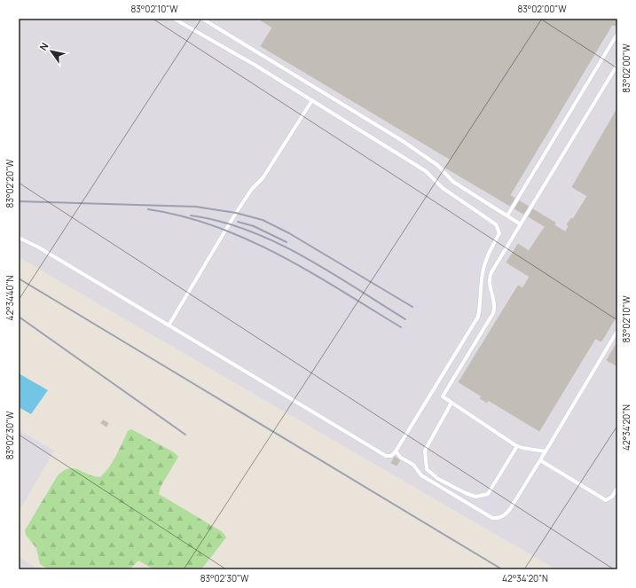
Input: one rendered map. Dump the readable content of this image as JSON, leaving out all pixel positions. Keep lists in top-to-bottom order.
{
  "north": "top left",
  "coordinates": [
    "83°02'10\"W",
    "83°02'00\"W",
    "83°02'20\"W",
    "42°34'40\"N",
    "42°34'20\"N",
    "83°02'30\"W"
  ]
}
